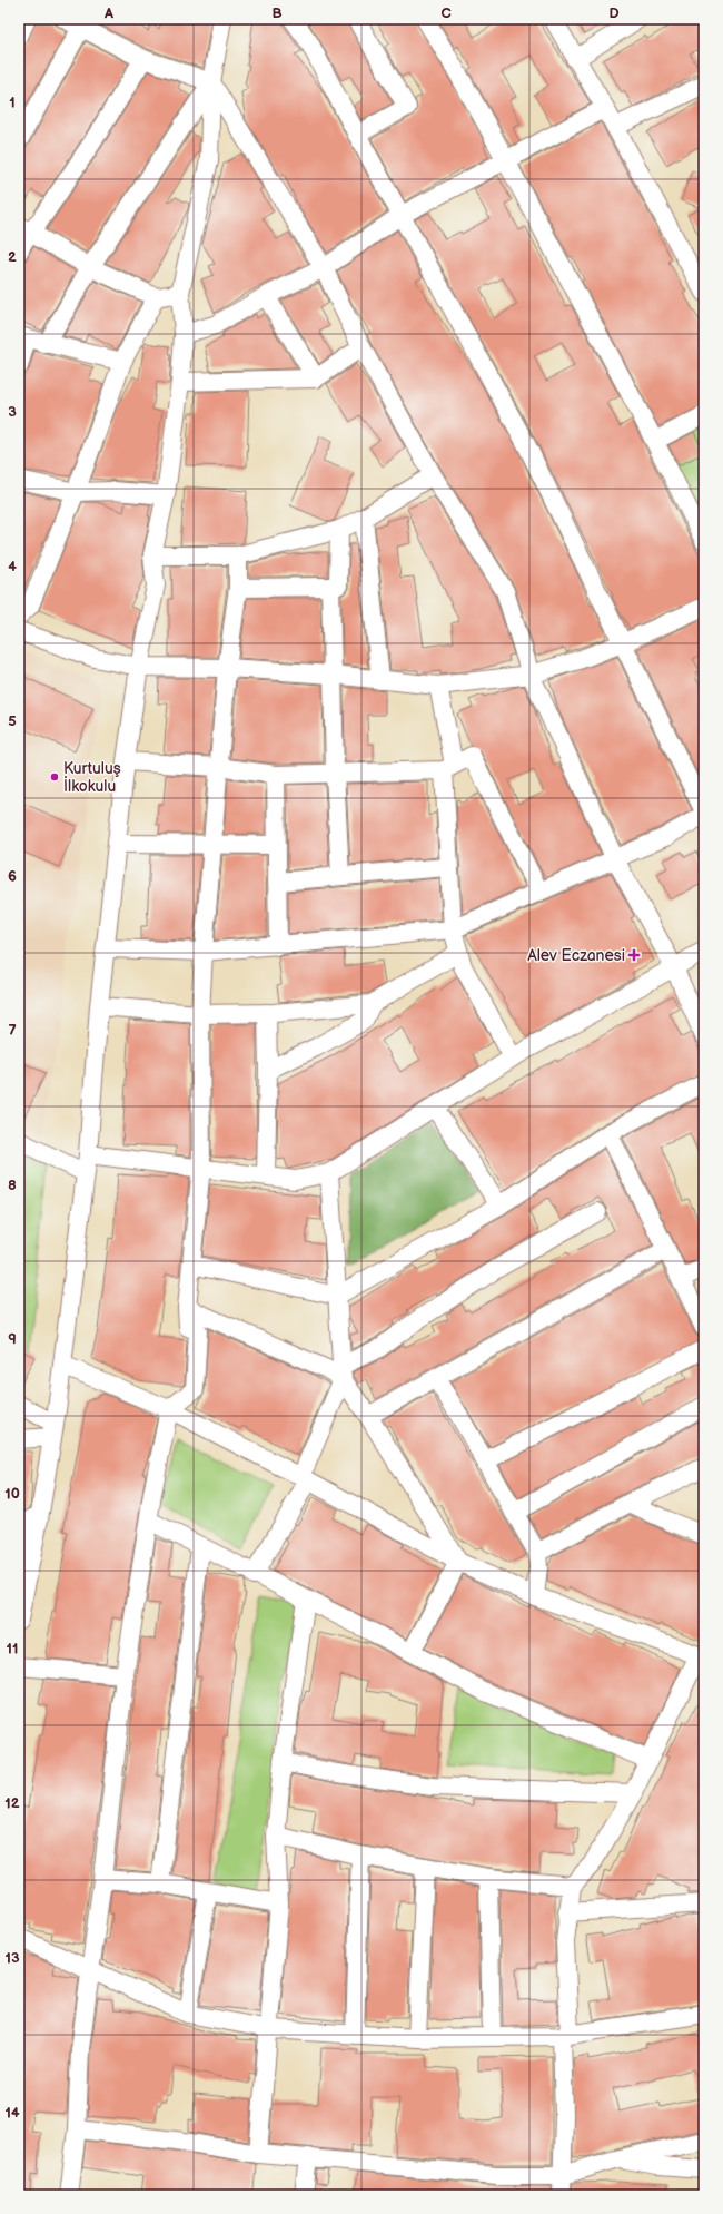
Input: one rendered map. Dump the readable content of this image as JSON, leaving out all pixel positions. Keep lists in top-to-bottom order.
{
  "places": {
    "other": ["Kurtuluş İlkokulu"],
    "health": ["Alev Eczanesi"]
  },
  "grid": {
    "columns": [
      "A",
      "B",
      "C",
      "D"
    ],
    "rows": [
      "1",
      "2",
      "3",
      "4",
      "5",
      "6",
      "7",
      "8",
      "9",
      "10",
      "11",
      "12",
      "13",
      "14"
    ]
  }
}
